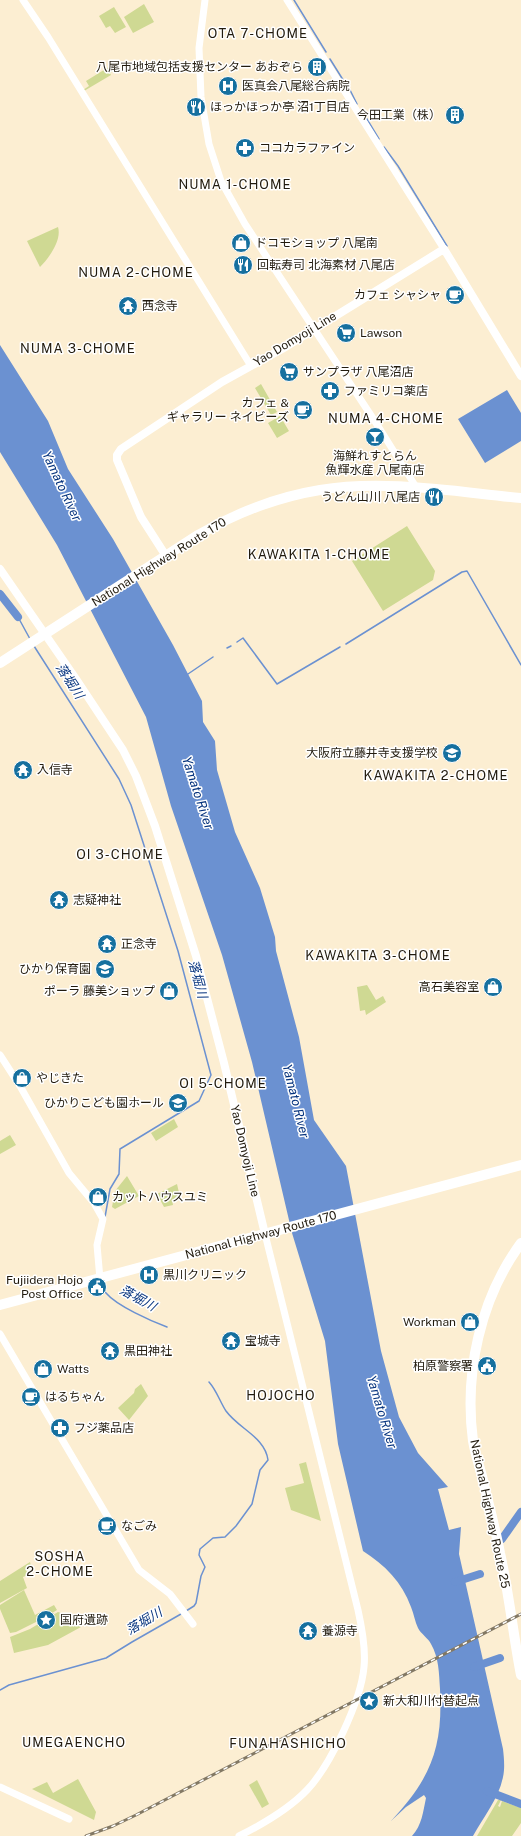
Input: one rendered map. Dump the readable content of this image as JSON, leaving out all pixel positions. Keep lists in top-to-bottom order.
{
  "streets": {
    "highway": ["National Highway Route 170", "National Highway Route 25"],
    "main road": ["Yao Domyoji Line"]
  },
  "crossings": [
    ["Yao Domyoji Line", "National Highway Route 170"]
  ],
  "districts": [
    "OTA 7-CHOME",
    "NUMA 1-CHOME",
    "NUMA 2-CHOME",
    "NUMA 3-CHOME",
    "NUMA 4-CHOME",
    "KAWAKITA 1-CHOME",
    "KAWAKITA 2-CHOME",
    "OI 3-CHOME",
    "KAWAKITA 3-CHOME",
    "OI 5-CHOME",
    "HOJOCHO",
    "SOSHA 2-CHOME",
    "UMEGAENCHO",
    "FUNAHASHICHO"
  ],
  "water": ["Yamato River", "落堀川"],
  "places": {
    "building": ["八尾市地域包括支援センター あおぞら", "今田工業（株）"],
    "hospital": ["医真会八尾総合病院", "黒川クリニック"],
    "restaurant": ["ほっかほっか亭 沼1丁目店", "回転寿司 北海素材 八尾店", "うどん山川 八尾店"],
    "pharmacy": ["ココカラファイン", "ファミリコ薬店", "フジ薬品店"],
    "shop": [
      "ドコモショップ 八尾南",
      "高石美容室",
      "ポーラ 藤美ショップ",
      "やじきた",
      "カットハウスユミ",
      "Workman",
      "Watts"
    ],
    "cafe": [
      "カフェ シャシャ",
      "カフェ & ギャラリー ネイビーズ",
      "はるちゃん",
      "なごみ"
    ],
    "temple": [
      "西念寺",
      "入信寺",
      "志疑神社",
      "正念寺",
      "宝城寺",
      "黒田神社",
      "養源寺"
    ],
    "supermarket": ["Lawson", "サンプラザ 八尾沼店"],
    "bar": ["海鮮れすとらん 魚輝水産 八尾南店"],
    "school or university": ["大阪府立藤井寺支援学校", "ひかり保育園", "ひかりこども園ホール"],
    "public building": ["Fujiidera Hojo Post Office", "柏原警察署"],
    "place": ["国府遺跡", "新大和川付替起点"]
  }
}
